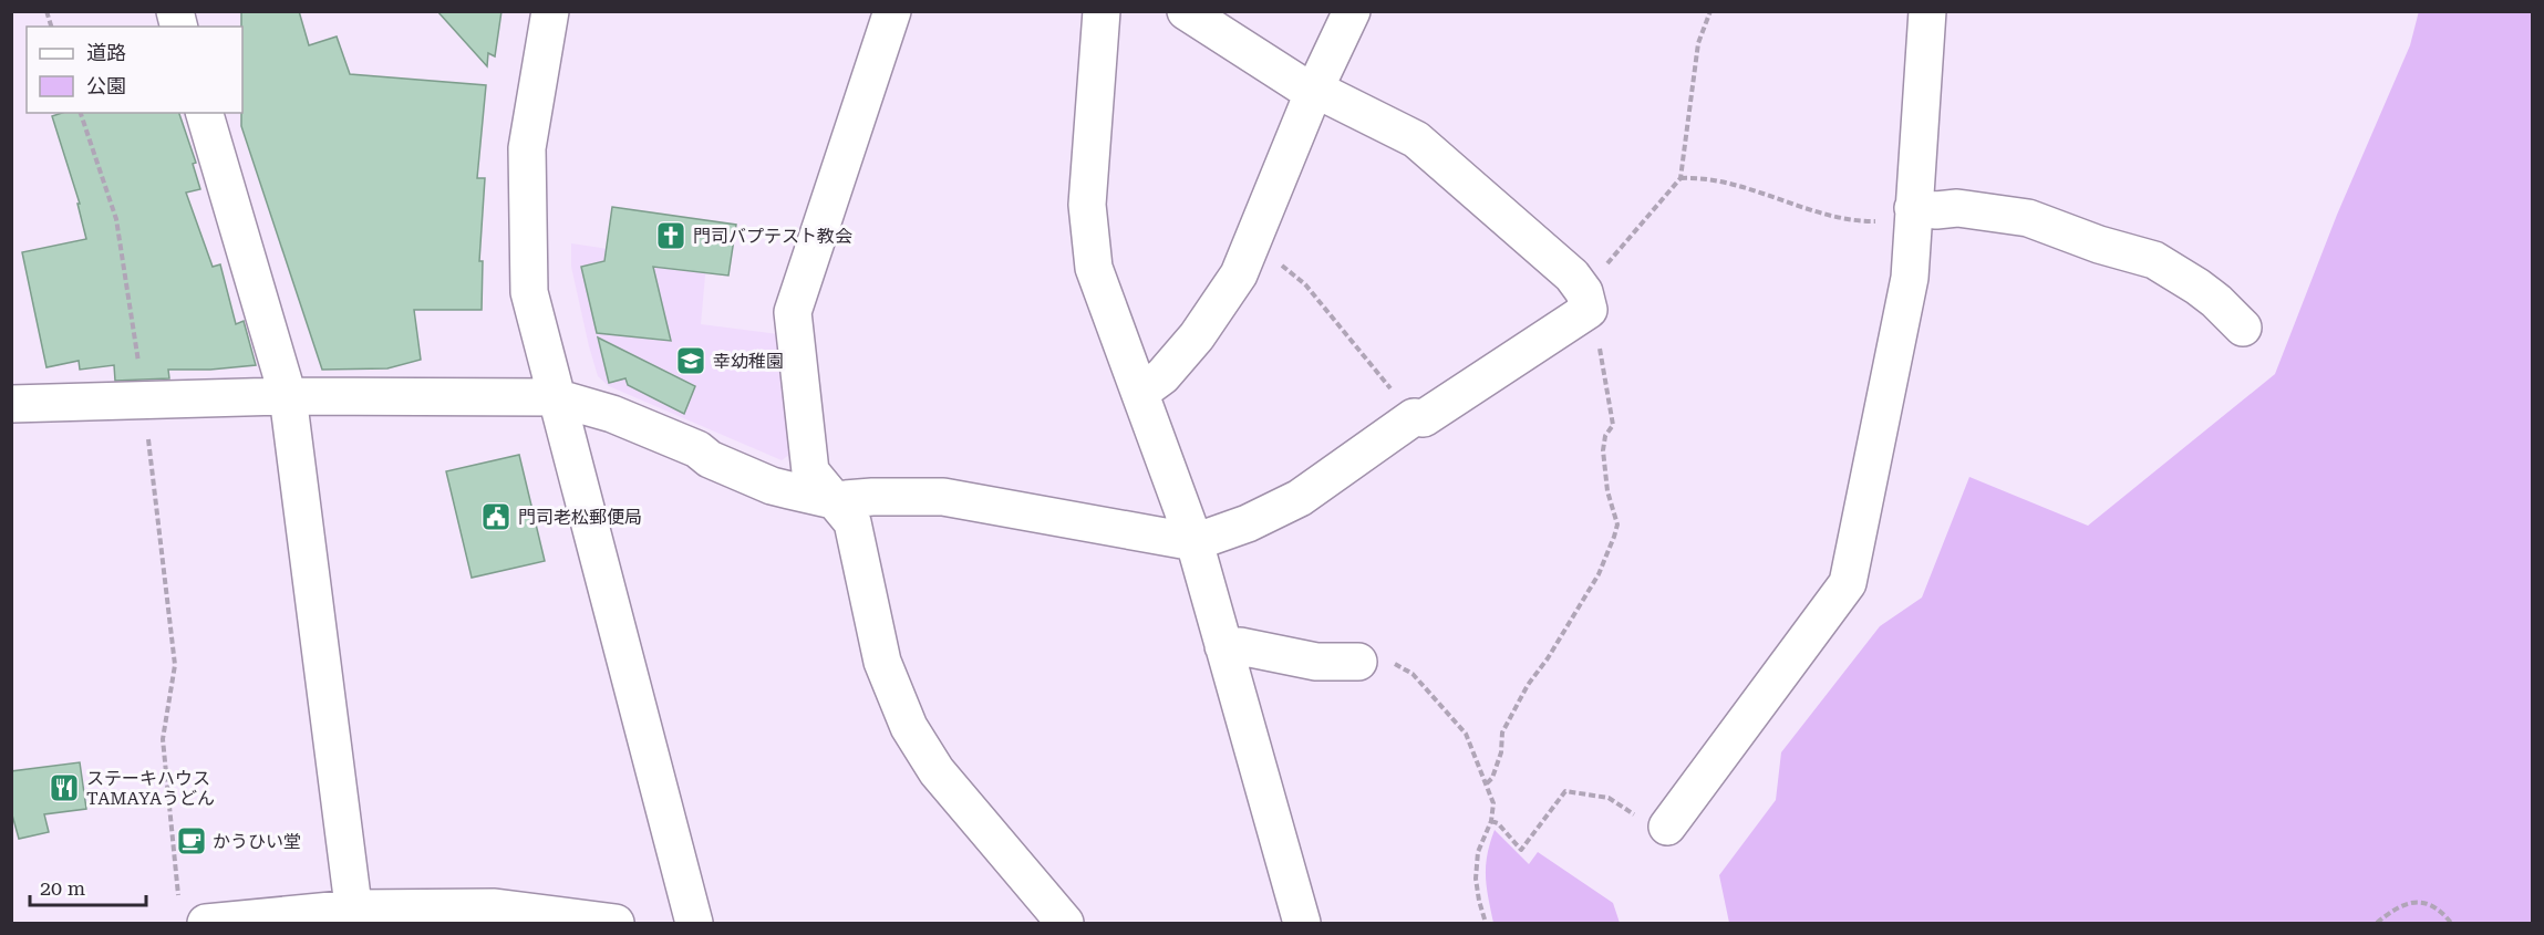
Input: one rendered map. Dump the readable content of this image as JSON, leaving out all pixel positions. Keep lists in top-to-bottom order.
{
  "places": {
    "church": ["門司バプテスト教会"],
    "school or university": ["幸幼稚園"],
    "public building": ["門司老松郵便局"],
    "restaurant": ["ステーキハウス TAMAYAうどん"],
    "cafe": ["かうひい堂"]
  },
  "legend": ["道路", "公園"],
  "scale_bar": "20 m"
}
